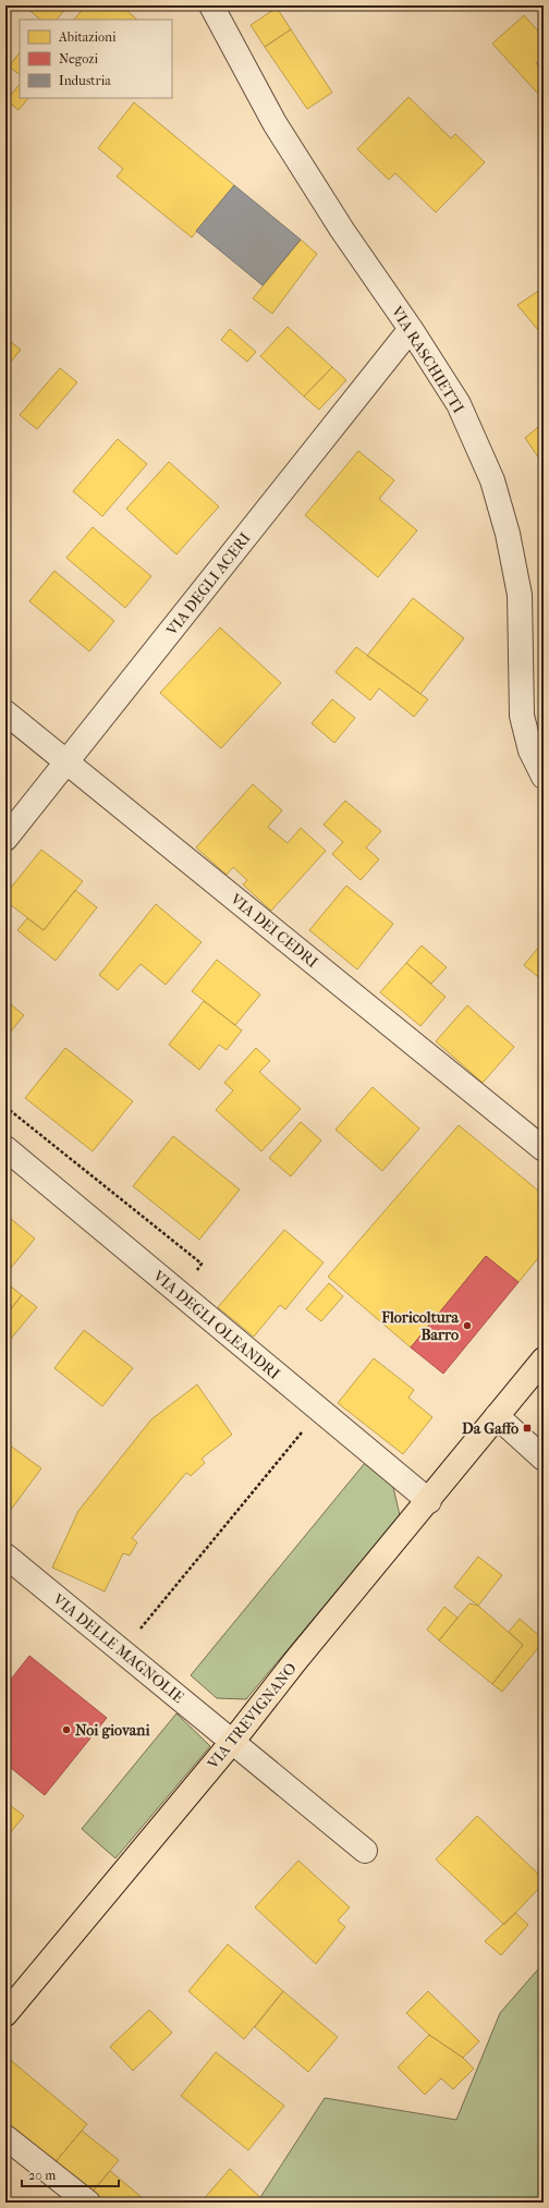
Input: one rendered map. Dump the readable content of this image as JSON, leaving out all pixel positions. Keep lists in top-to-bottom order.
{
  "streets": {
    "main road": ["VIA TREVIGNANO"],
    "street": [
      "VIA RASCHIETTI",
      "VIA DEGLI ACERI",
      "VIA DEI CEDRI",
      "VIA DEGLI OLEANDRI",
      "VIA DELLE MAGNOLIE"
    ]
  },
  "crossings": [
    ["VIA RASCHIETTI", "VIA DEGLI ACERI"],
    ["VIA DEGLI ACERI", "VIA DEI CEDRI"],
    ["VIA DEGLI OLEANDRI", "VIA TREVIGNANO"],
    ["VIA DELLE MAGNOLIE", "VIA TREVIGNANO"]
  ],
  "places": {
    "other": ["Floricoltura Barro", "Noi giovani"],
    "transit": ["Da Gaffo"]
  },
  "legend": ["Abitazioni", "Negozi", "Industria"],
  "scale_bar": "20 m"
}
